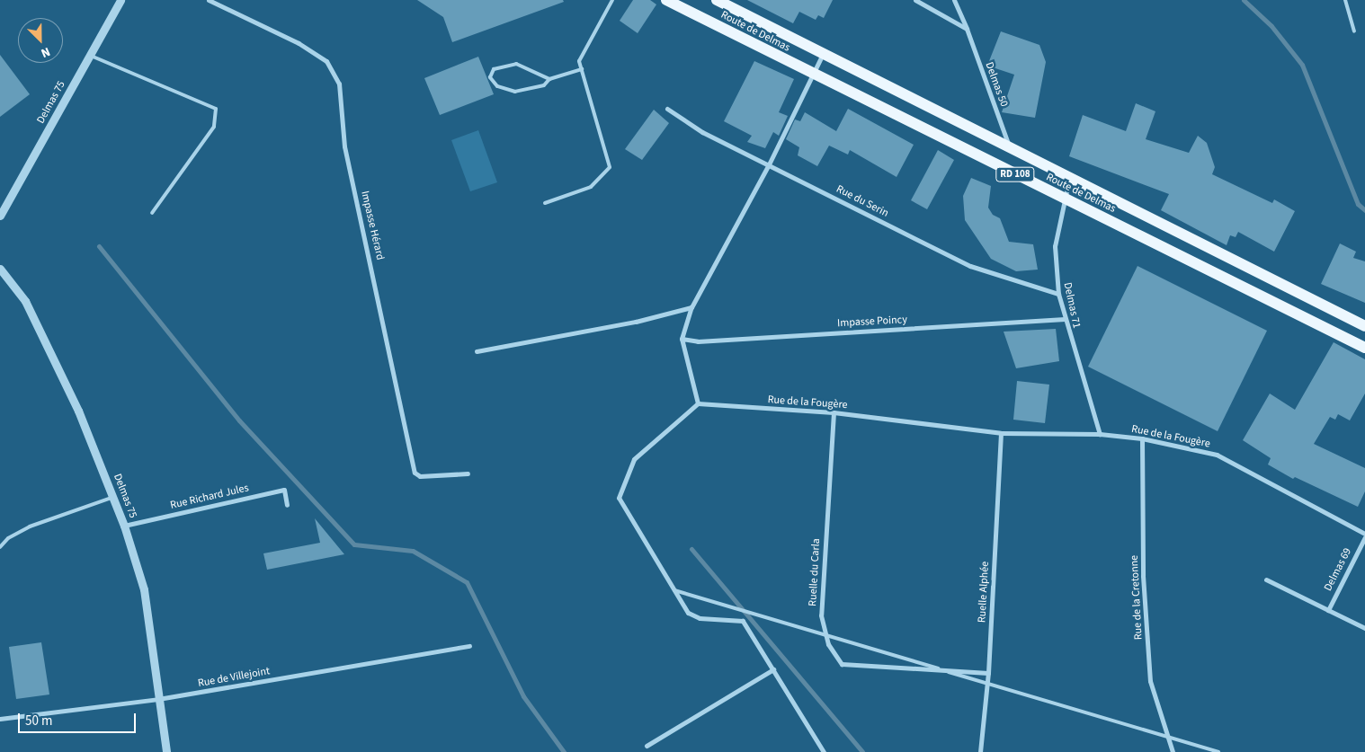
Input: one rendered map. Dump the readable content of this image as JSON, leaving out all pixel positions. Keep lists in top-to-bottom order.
{
  "streets": {
    "main road": ["Route de Delmas", "RD 108"],
    "street": [
      "Delmas 50",
      "Delmas 75",
      "Rue du Serin",
      "Impasse Hérard",
      "Delmas 71",
      "Impasse Poincy",
      "Rue de la Fougère",
      "Rue Richard Jules",
      "Delmas 69",
      "Ruelle du Carla",
      "Ruelle Alphée",
      "Rue de la Cretonne",
      "Rue de Villejoint"
    ]
  },
  "crossings": [
    ["Route de Delmas", "Delmas 50"],
    ["Route de Delmas", "Delmas 71"],
    ["Delmas 75", "Rue Richard Jules"],
    ["Delmas 75", "Rue de Villejoint"],
    ["Rue du Serin", "Delmas 71"],
    ["Delmas 71", "Impasse Poincy"],
    ["Delmas 71", "Rue de la Fougère"],
    ["Rue de la Fougère", "Ruelle du Carla"],
    ["Rue de la Fougère", "Ruelle Alphée"],
    ["Rue de la Fougère", "Rue de la Cretonne"],
    ["Ruelle du Carla", "Ruelle Alphée"]
  ],
  "scale_bar": "50 m",
  "north": "bottom right"
}
